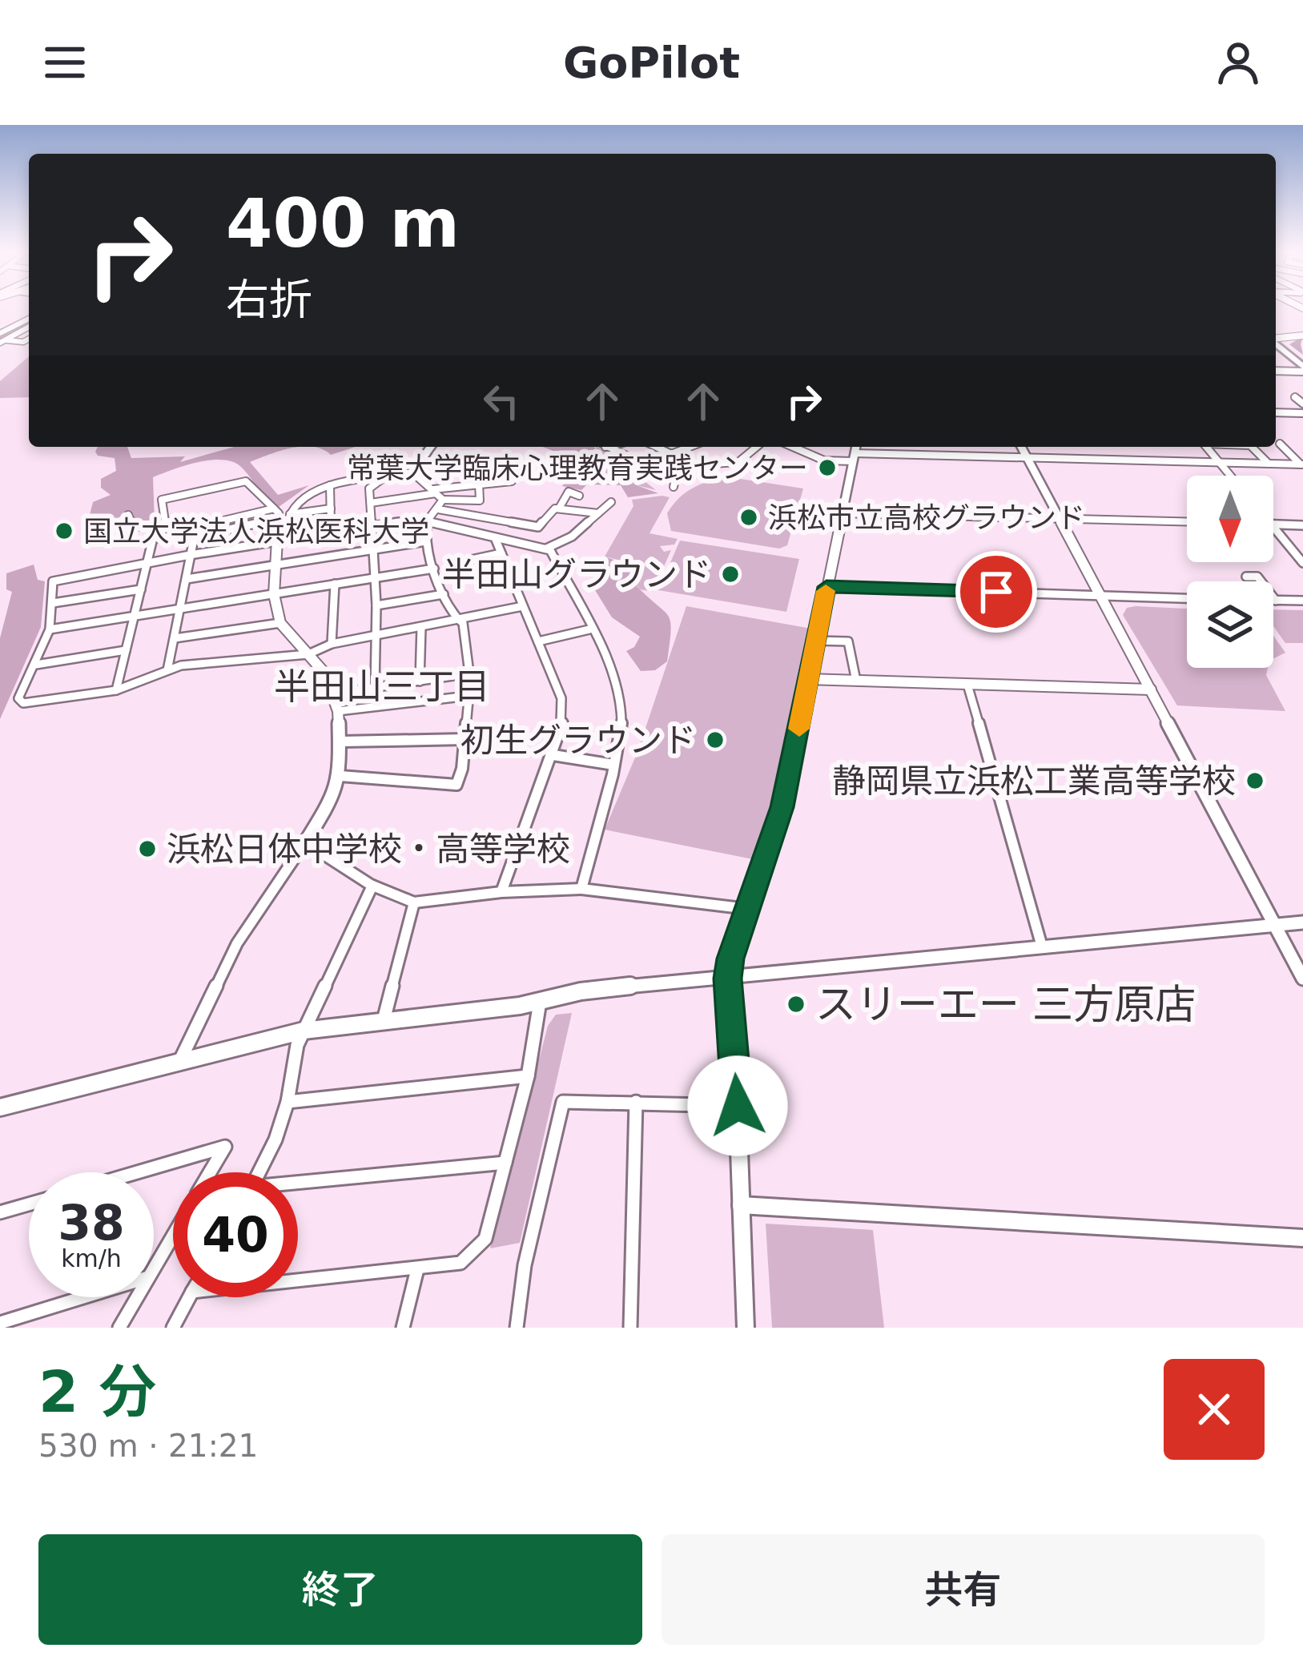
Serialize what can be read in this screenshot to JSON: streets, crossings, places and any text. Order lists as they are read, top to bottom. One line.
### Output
{"districts":["半田山三丁目"],"places":["常葉大学臨床心理教育実践センター","浜松市立高校グラウンド","国立大学法人浜松医科大学","半田山グラウンド","初生グラウンド","静岡県立浜松工業高等学校","浜松日体中学校・高等学校","スリーエー 三方原店"],"north":"bottom","page":{"header":"GoPilot","turn":["400 m","右折"],"speed":"38 km/h","limit":"40","heading":["2 分","530 m · 21:21"],"buttons":["終了","共有"]}}
